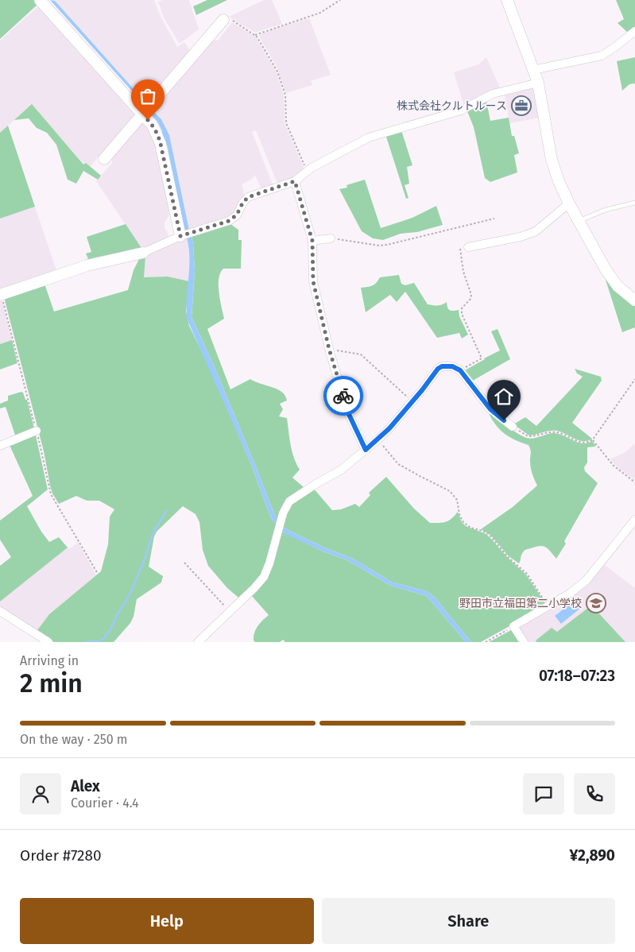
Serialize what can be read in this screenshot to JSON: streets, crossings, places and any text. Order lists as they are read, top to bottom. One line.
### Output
{"places":{"office":["株式会社クルトルース"],"school or university":["野田市立福田第二小学校"]},"page":{"heading":["2 min","Arriving in","07:18–07:23"],"panel":["Alex","Courier · 4.4","Order #7280","¥2,890"],"bar":"On the way · 250 m","buttons":["Help","Share"]}}
